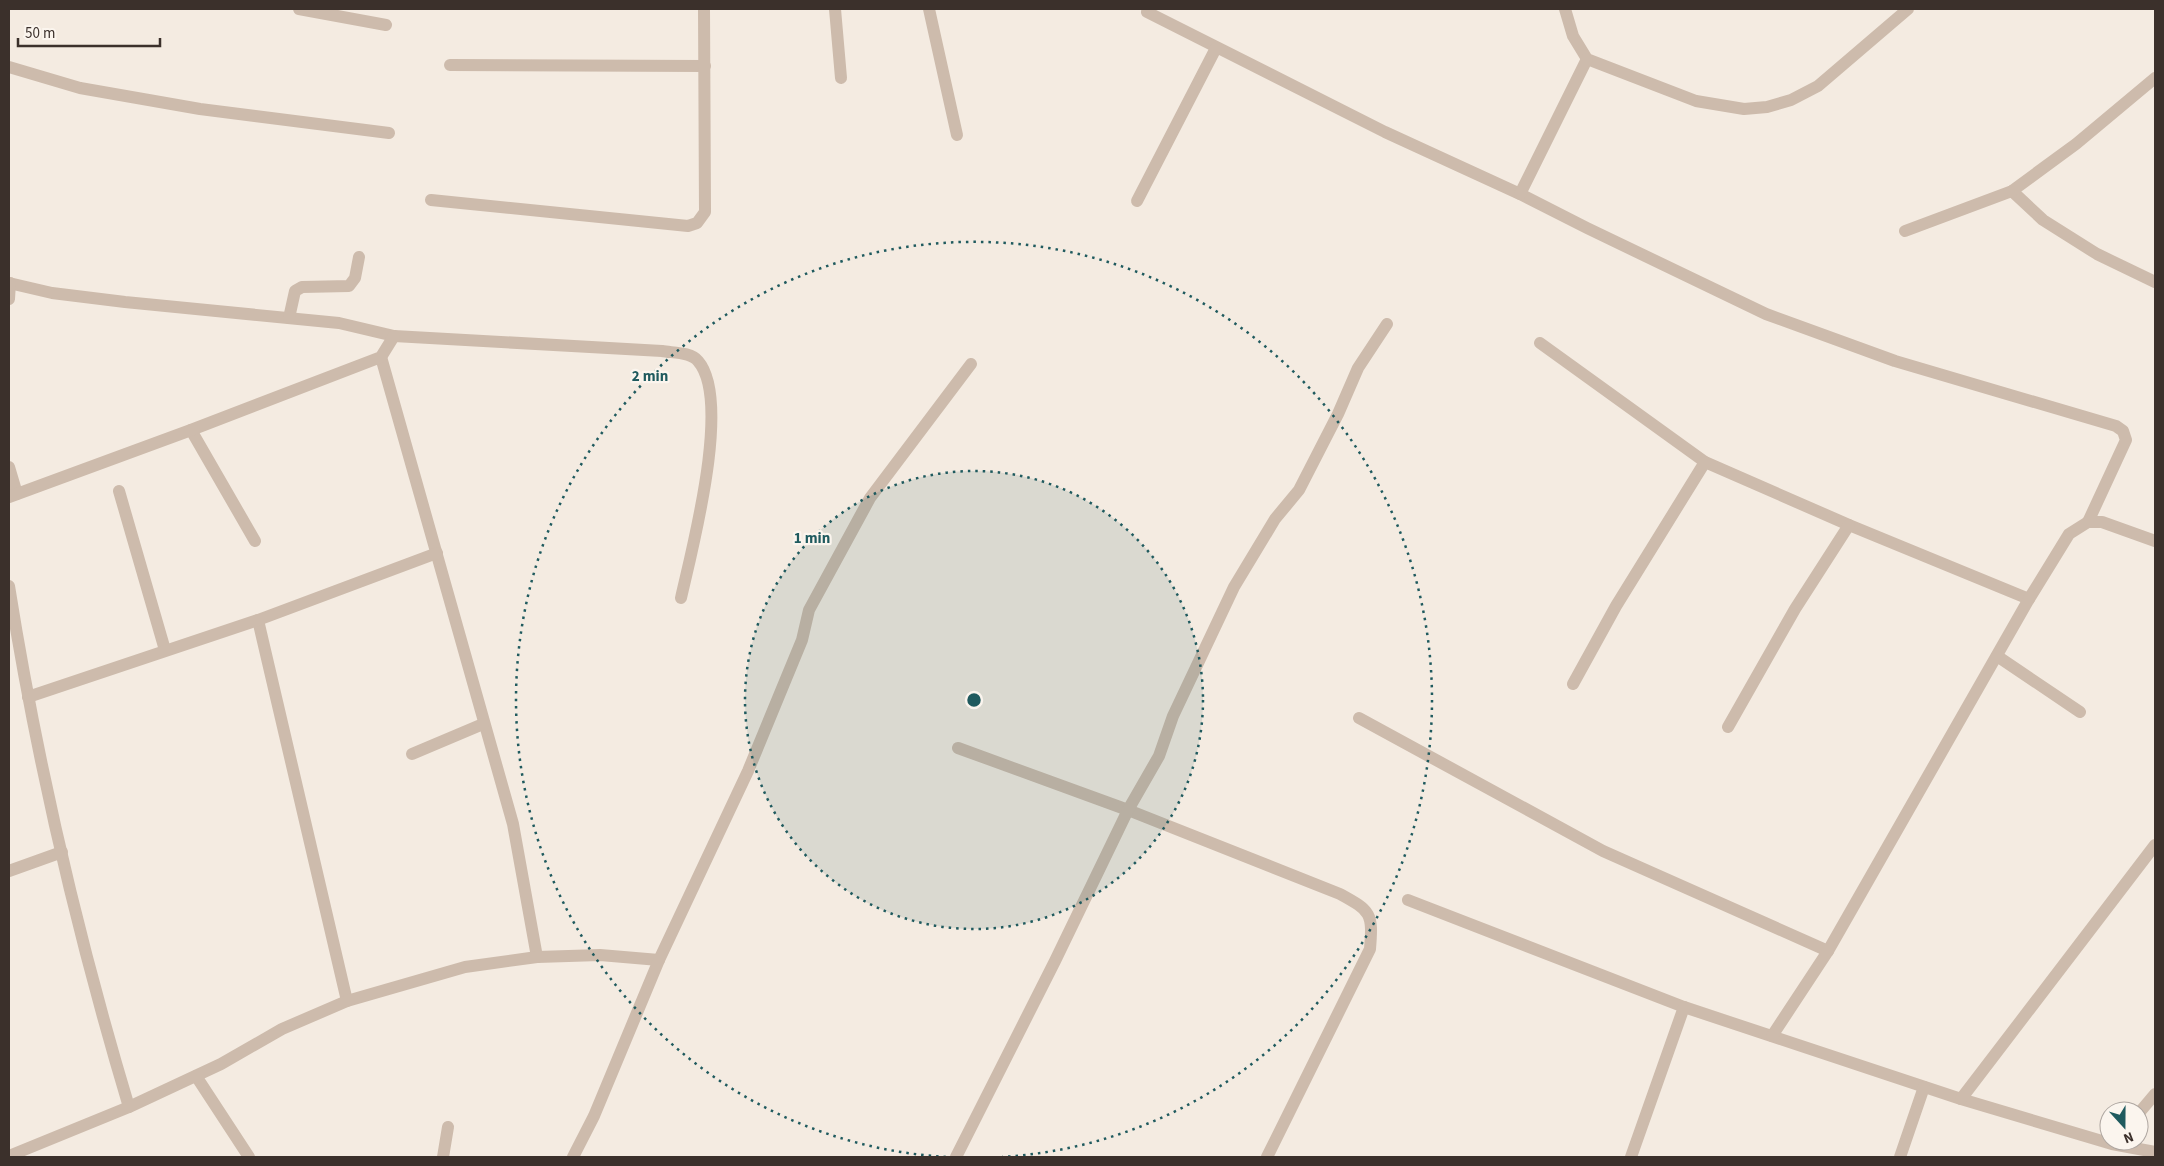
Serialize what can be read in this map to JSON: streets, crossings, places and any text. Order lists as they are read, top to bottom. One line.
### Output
{"scale_bar":"50 m","north":"bottom","rings":["2 min","1 min"]}
